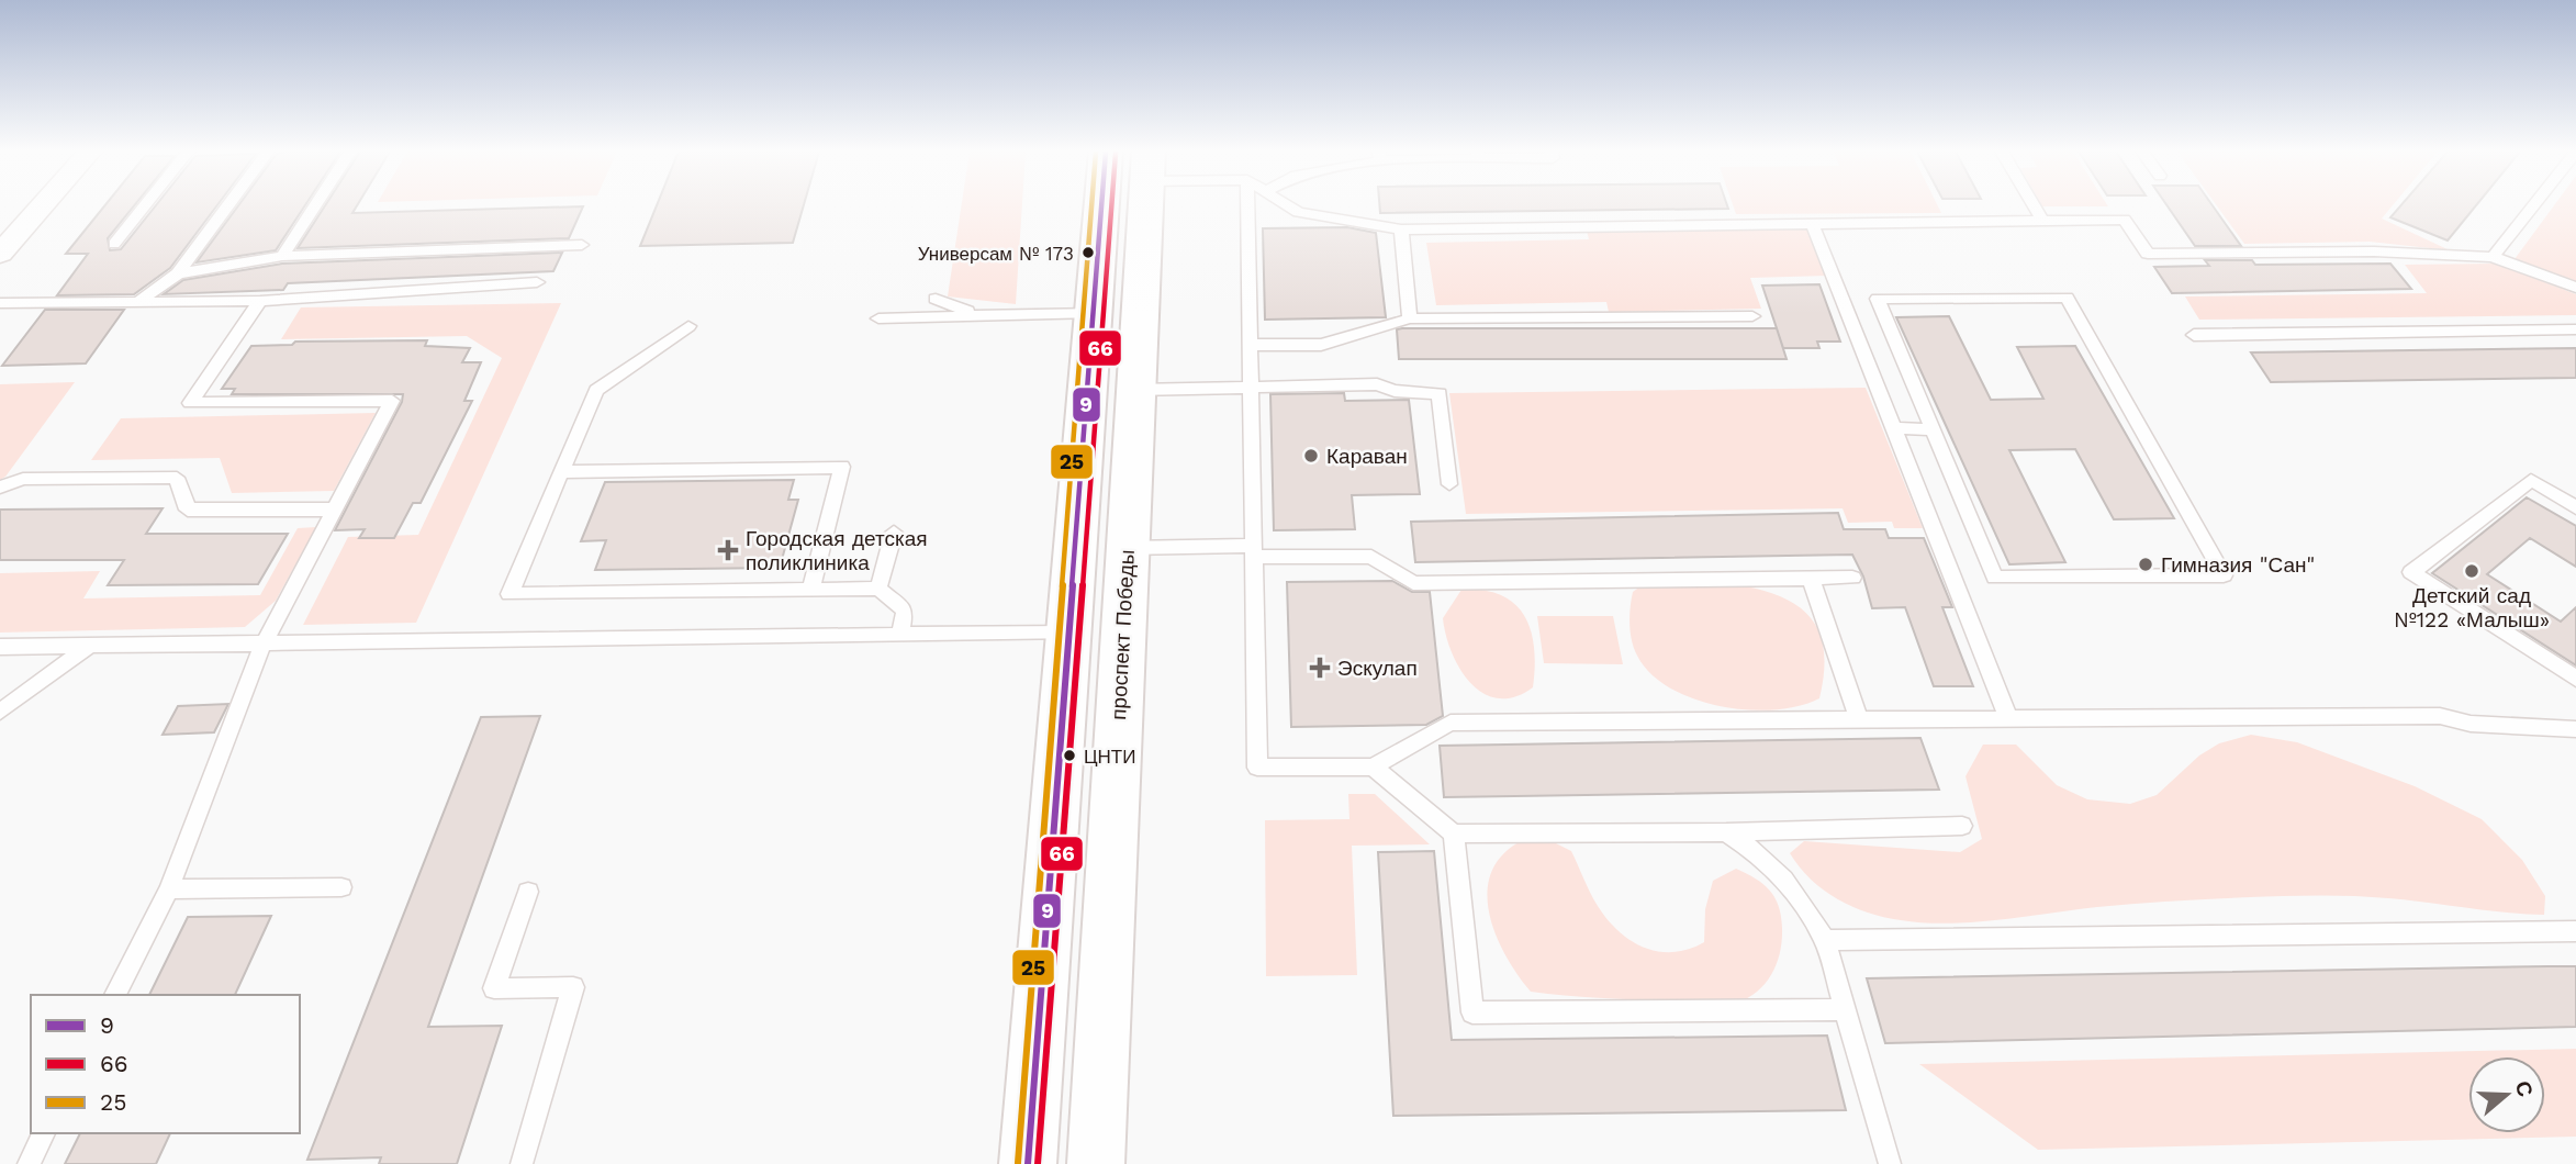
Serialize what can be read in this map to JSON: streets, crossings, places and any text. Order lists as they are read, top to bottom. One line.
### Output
{"streets":{"main road":["проспект Победы"]},"places":{"other":["Универсам № 173","Караван","Гимназия \"Сан\"","Детский сад №122 «Малыш»","ЦНТИ"],"health":["Городская детская поликлиника","Эскулап"]},"lines":["transit line 9","transit line 66","transit line 25"],"legend":["9","66","25"],"north":"right"}
